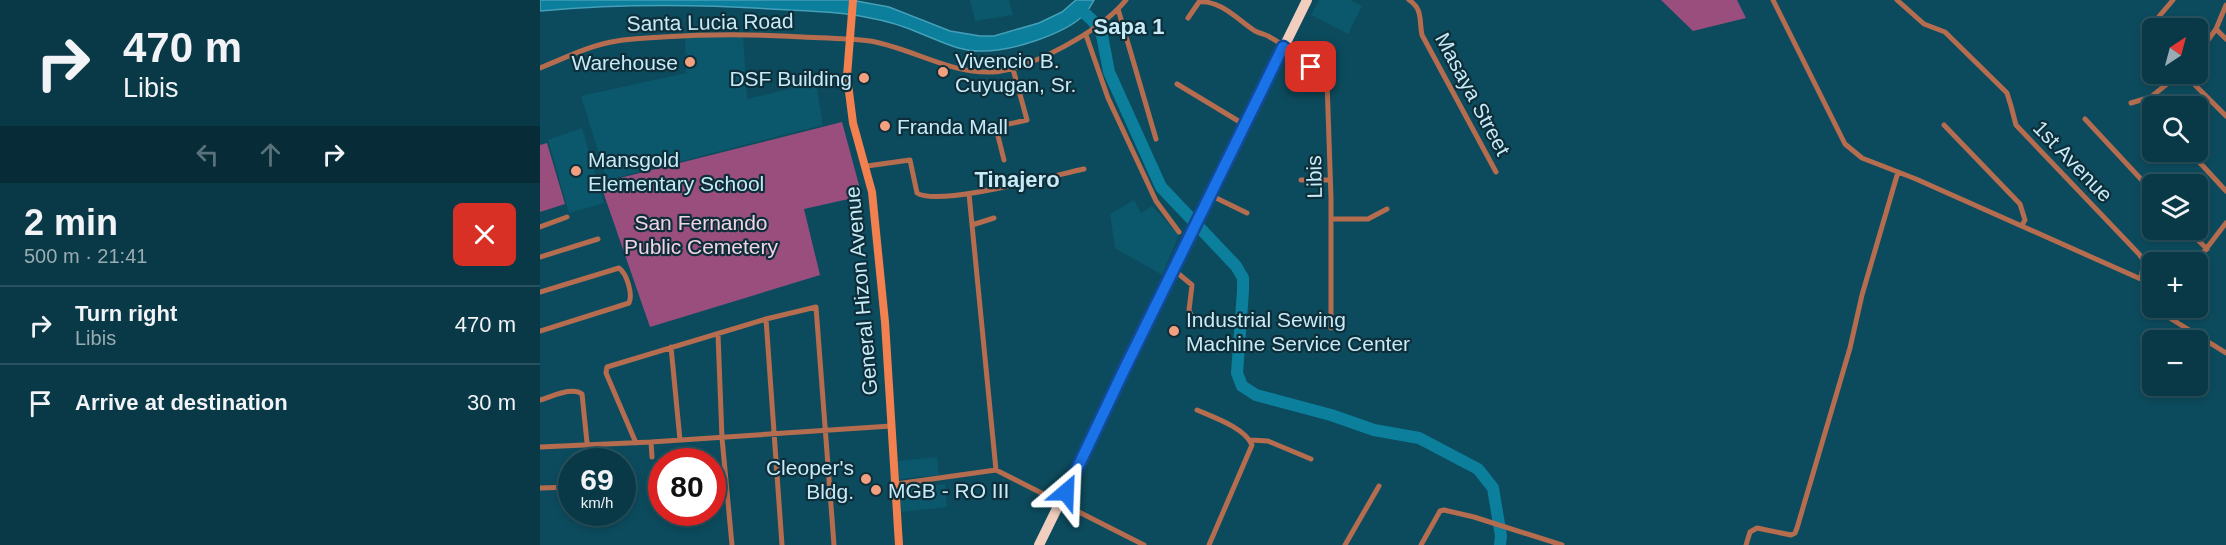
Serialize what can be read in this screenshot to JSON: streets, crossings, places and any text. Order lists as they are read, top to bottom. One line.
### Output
{"streets":{"main road":["General Hizon Avenue"],"street":["Santa Lucia Road","Masaya Street","1st Avenue","Libis"]},"crossings":[["Santa Lucia Road","General Hizon Avenue"]],"districts":["Sapa 1","Tinajero"],"parks":["San Fernando Public Cemetery"],"places":["Warehouse","Vivencio B. Cuyugan, Sr.","DSF Building","Franda Mall","Mansgold Elementary School","Industrial Sewing Machine Service Center","Cleoper's Bldg.","MGB - RO III"],"north":"top right","page":{"turn":["470 m","Libis"],"map_buttons":["+","−"],"heading":["2 min","500 m · 21:41"],"list":[{"name":"Turn right","note":"Libis","value":"470 m"},{"name":"Arrive at destination","value":"30 m"}],"speed":"69 km/h","limit":"80"}}
